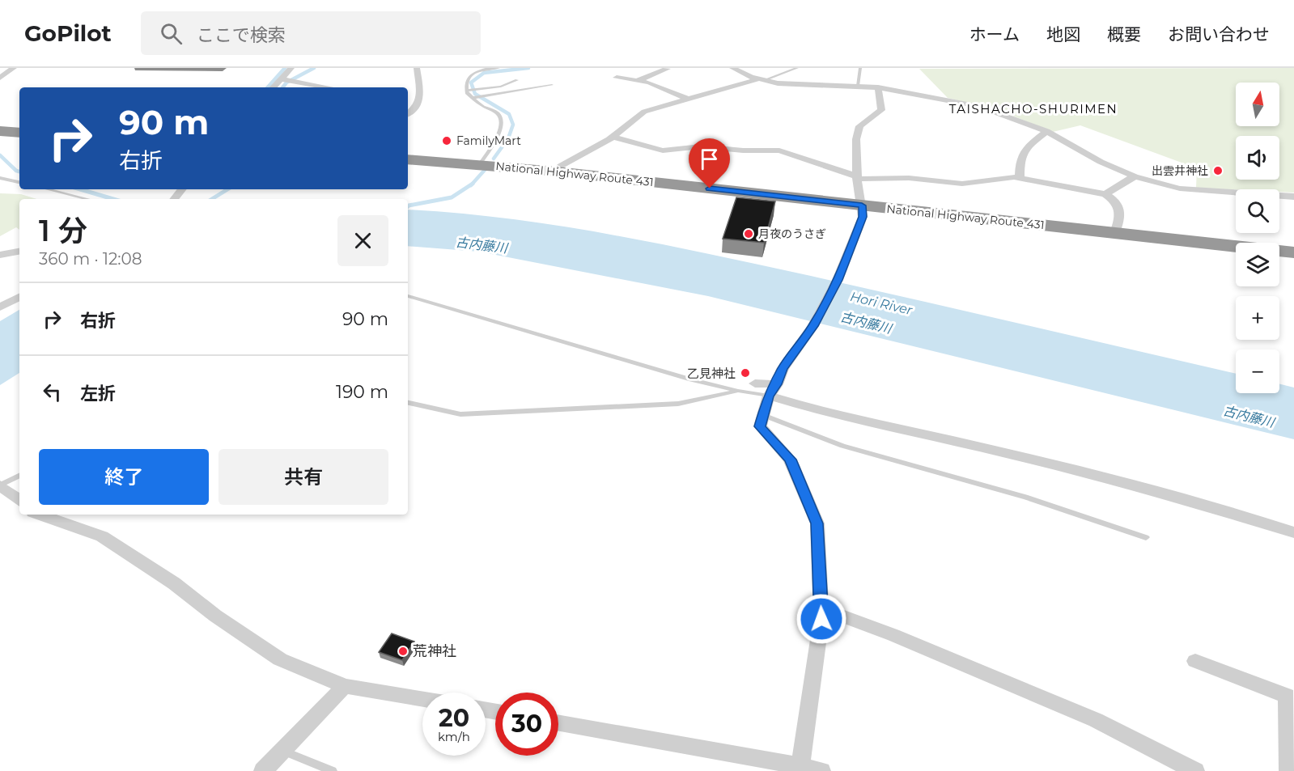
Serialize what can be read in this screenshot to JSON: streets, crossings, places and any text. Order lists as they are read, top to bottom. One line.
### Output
{"streets":{"highway":["National Highway Route 431"]},"districts":["TAISHACHO-SHURIMEN"],"water":["古内藤川","Hori River"],"places":["FamilyMart","出雲井神社","月夜のうさぎ","乙見神社","荒神社"],"north":"top","page":{"header":"GoPilot","search":"ここで検索","nav":["ホーム","地図","概要","お問い合わせ"],"map_buttons":["+","−"],"turn":["90 m","右折"],"heading":["1 分","360 m · 12:08"],"list":[{"name":"右折","value":"90 m"},{"name":"左折","value":"190 m"}],"buttons":["終了","共有"],"speed":"20 km/h","limit":"30"}}
